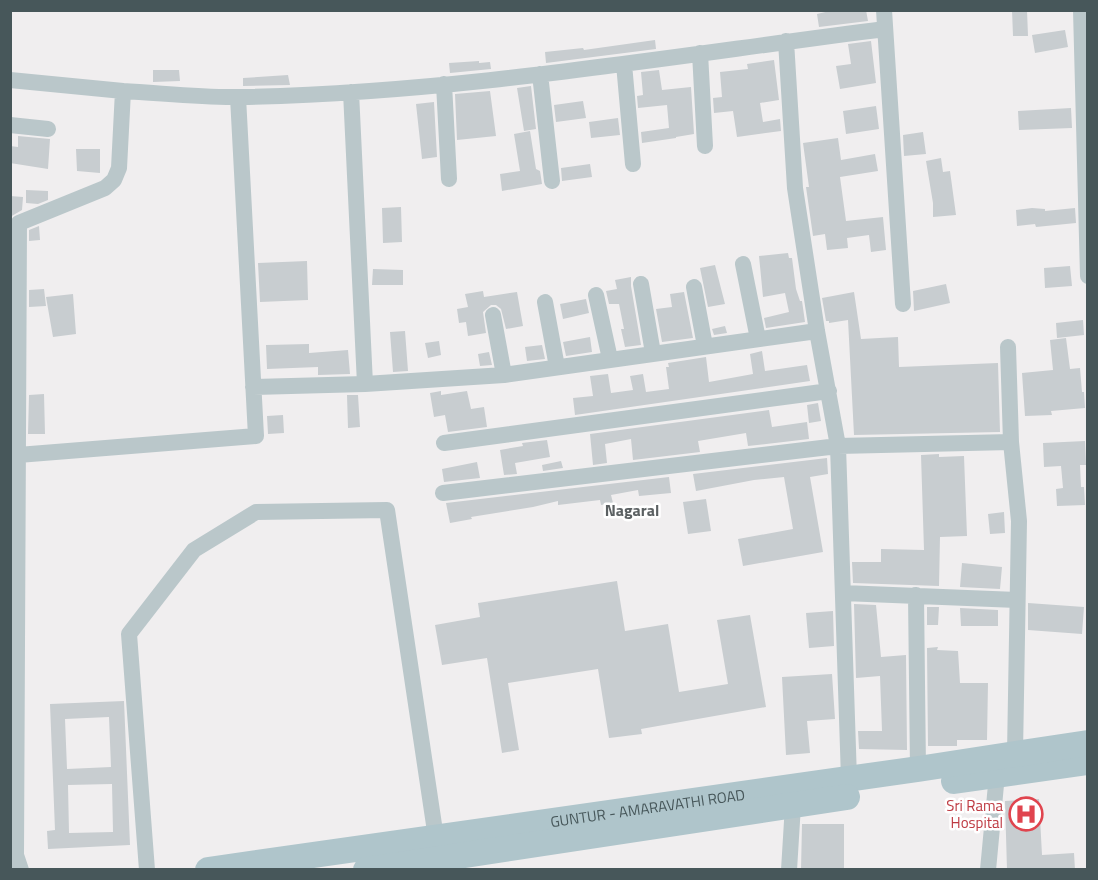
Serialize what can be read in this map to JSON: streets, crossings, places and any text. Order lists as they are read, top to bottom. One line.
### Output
{"streets":{"main road":["GUNTUR - AMARAVATHI ROAD"]},"districts":["Nagaral"],"places":{"hospital":["Sri Rama Hospital"]}}
